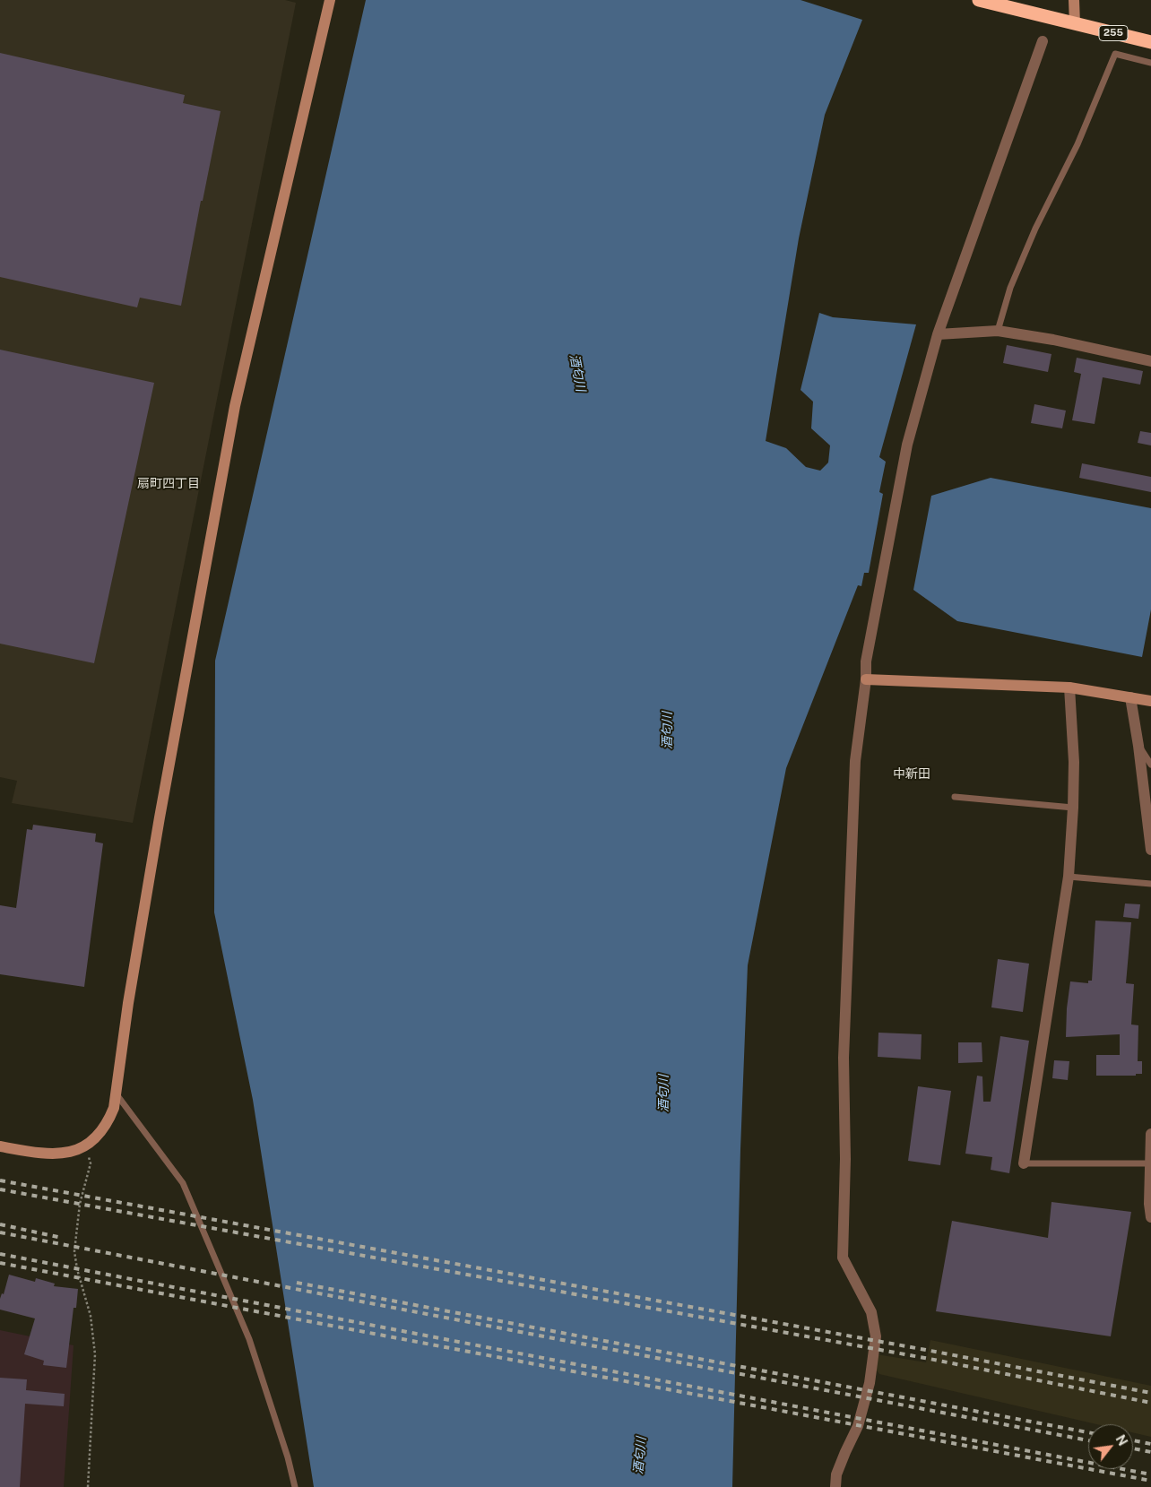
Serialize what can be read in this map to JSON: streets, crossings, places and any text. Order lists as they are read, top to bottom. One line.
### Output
{"streets":{"highway":["255"]},"districts":["扇町四丁目","中新田"],"water":["酒匂川"],"north":"top right"}
